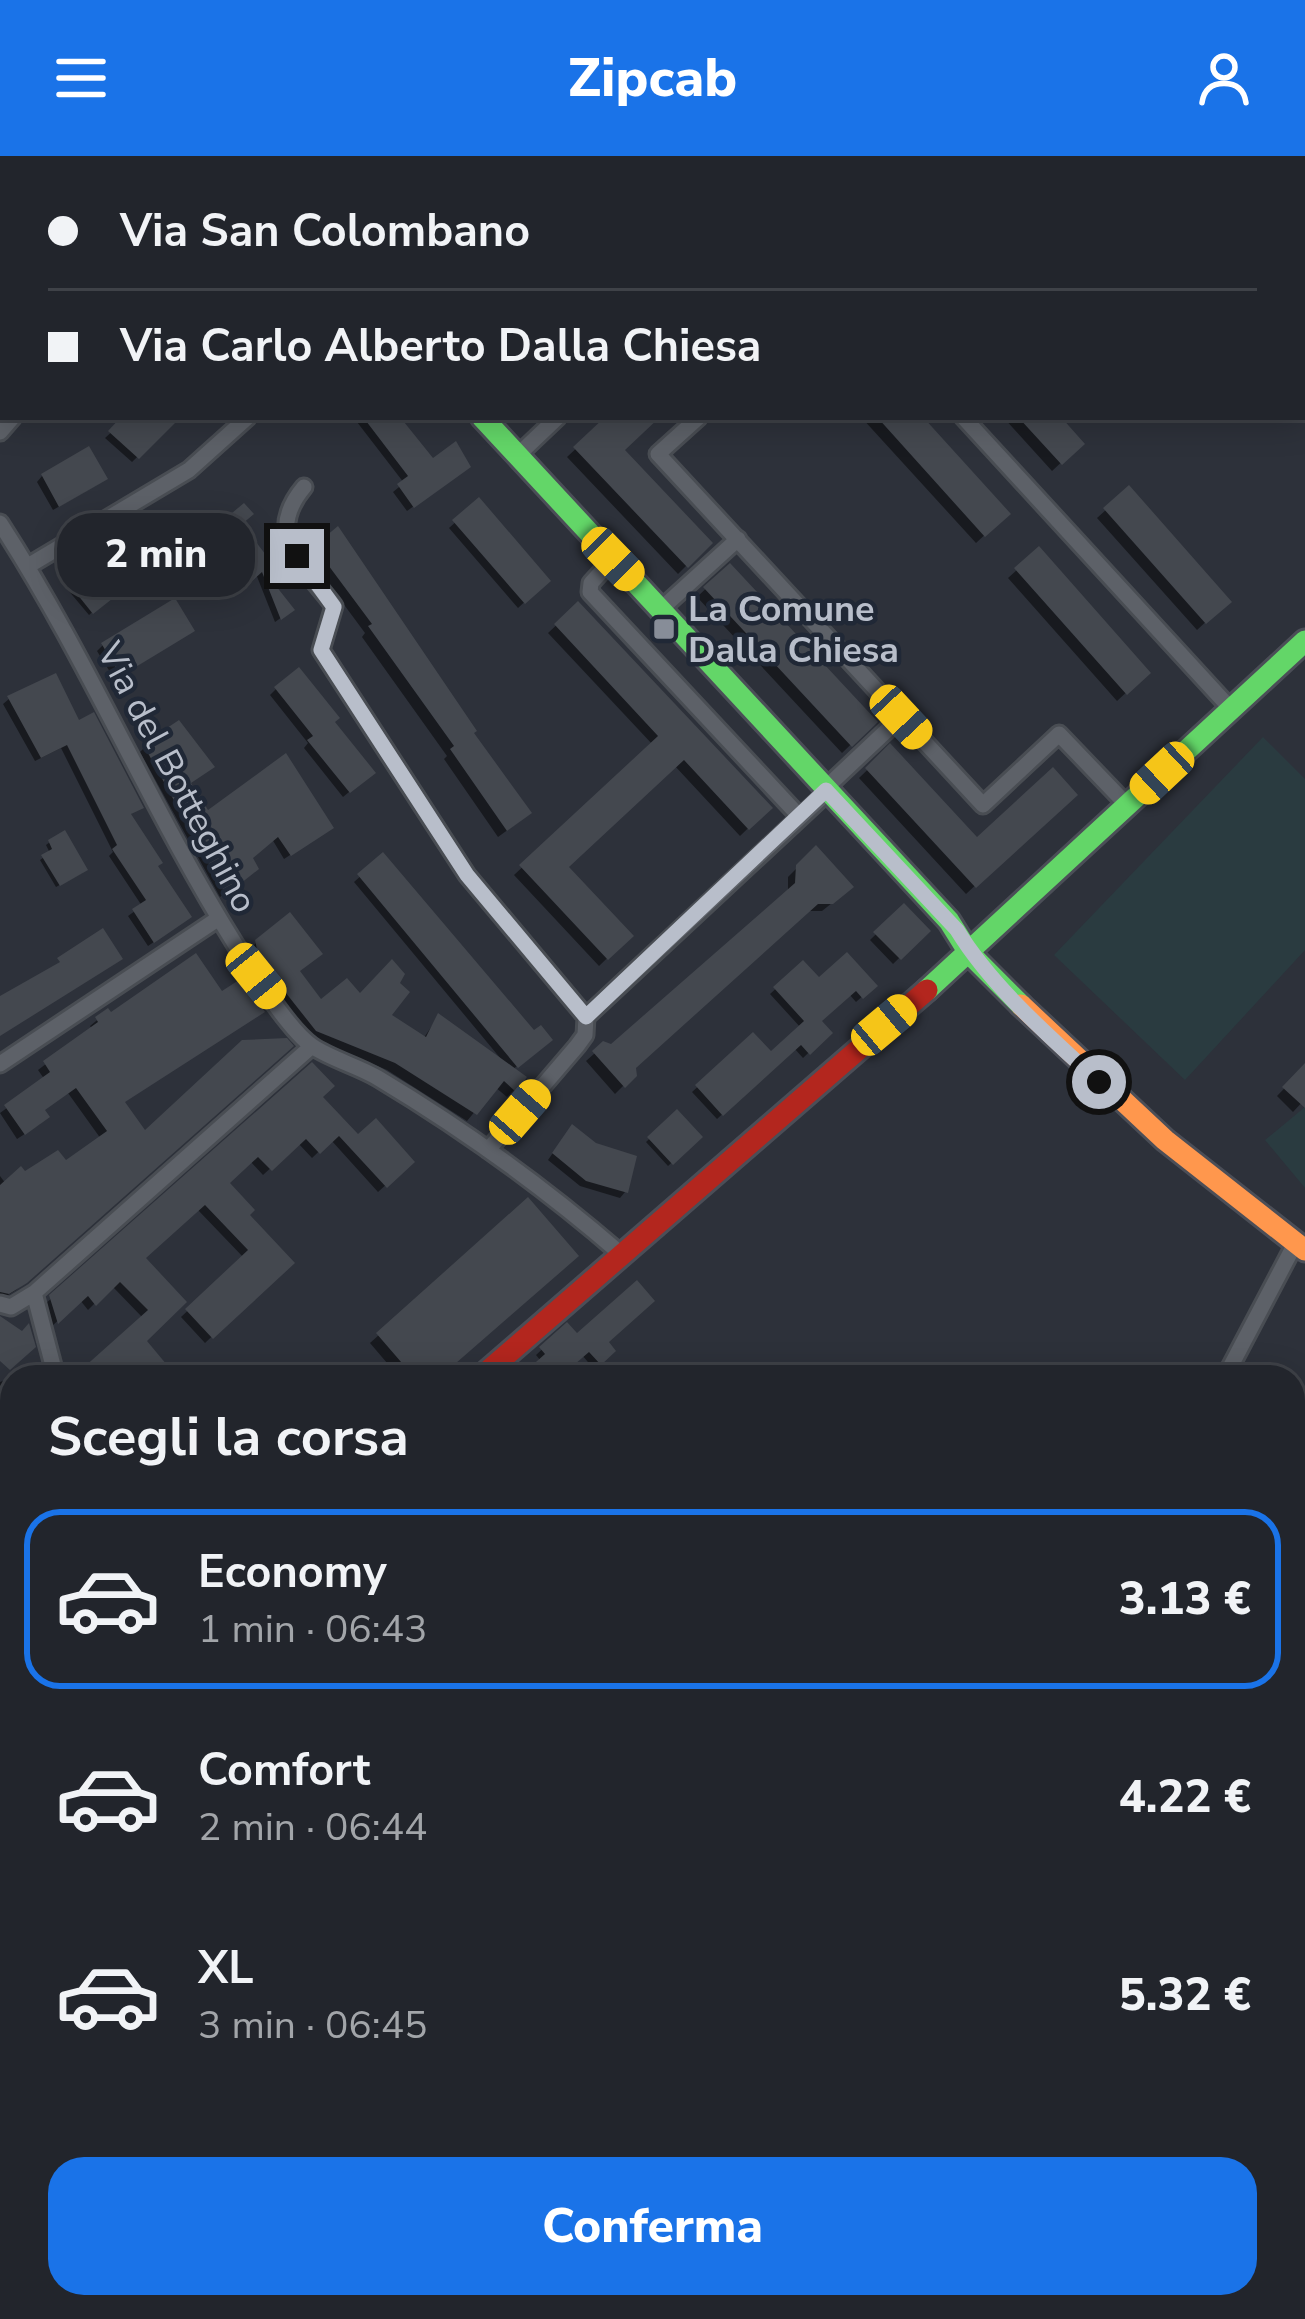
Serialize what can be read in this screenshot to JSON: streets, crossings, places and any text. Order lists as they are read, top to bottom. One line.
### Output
{"streets":{"street":["Via del Botteghino"]},"places":{"transit":["La Comune Dalla Chiesa"]},"page":{"header":"Zipcab","banner":["Via San Colombano","Via Carlo Alberto Dalla Chiesa"],"bubble":"2 min","heading":"Scegli la corsa","list":[{"name":"Economy","note":"1 min · 06:43","value":"3.13 €"},{"name":"Comfort","note":"2 min · 06:44","value":"4.22 €"},{"name":"XL","note":"3 min · 06:45","value":"5.32 €"}],"buttons":"Conferma"}}
